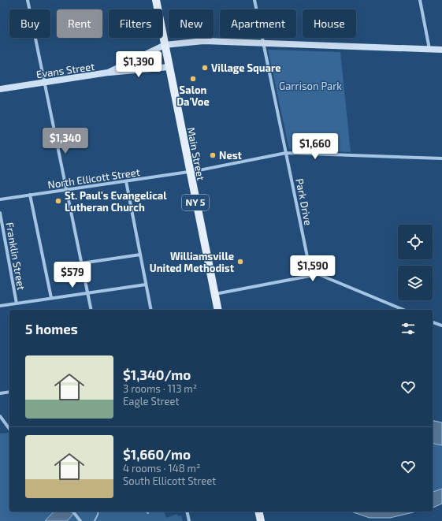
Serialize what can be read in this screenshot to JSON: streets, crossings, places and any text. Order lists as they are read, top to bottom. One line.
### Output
{"streets":{"main road":["Main Street","NY 5"],"street":["Evans Street","North Ellicott Street","Park Drive","Franklin Street"]},"crossings":[["Evans Street","Main Street"],["Evans Street","Park Drive"],["Main Street","North Ellicott Street"],["North Ellicott Street","Park Drive"]],"parks":["Garrison Park"],"places":["Village Square","Salon Da'Voe","Nest","St. Paul's Evangelical Lutheran Church","Williamsville United Methodist"],"page":{"chip":["Buy","Rent","Filters","New","Apartment","House"],"price":["$1,390","$1,340","$1,660","$1,590","$579"],"heading":"5 homes","list":[{"name":"$1,340/mo","note":"3 rooms · 113 m² · Eagle Street"},{"name":"$1,660/mo","note":"4 rooms · 148 m² · South Ellicott Street"}]}}
